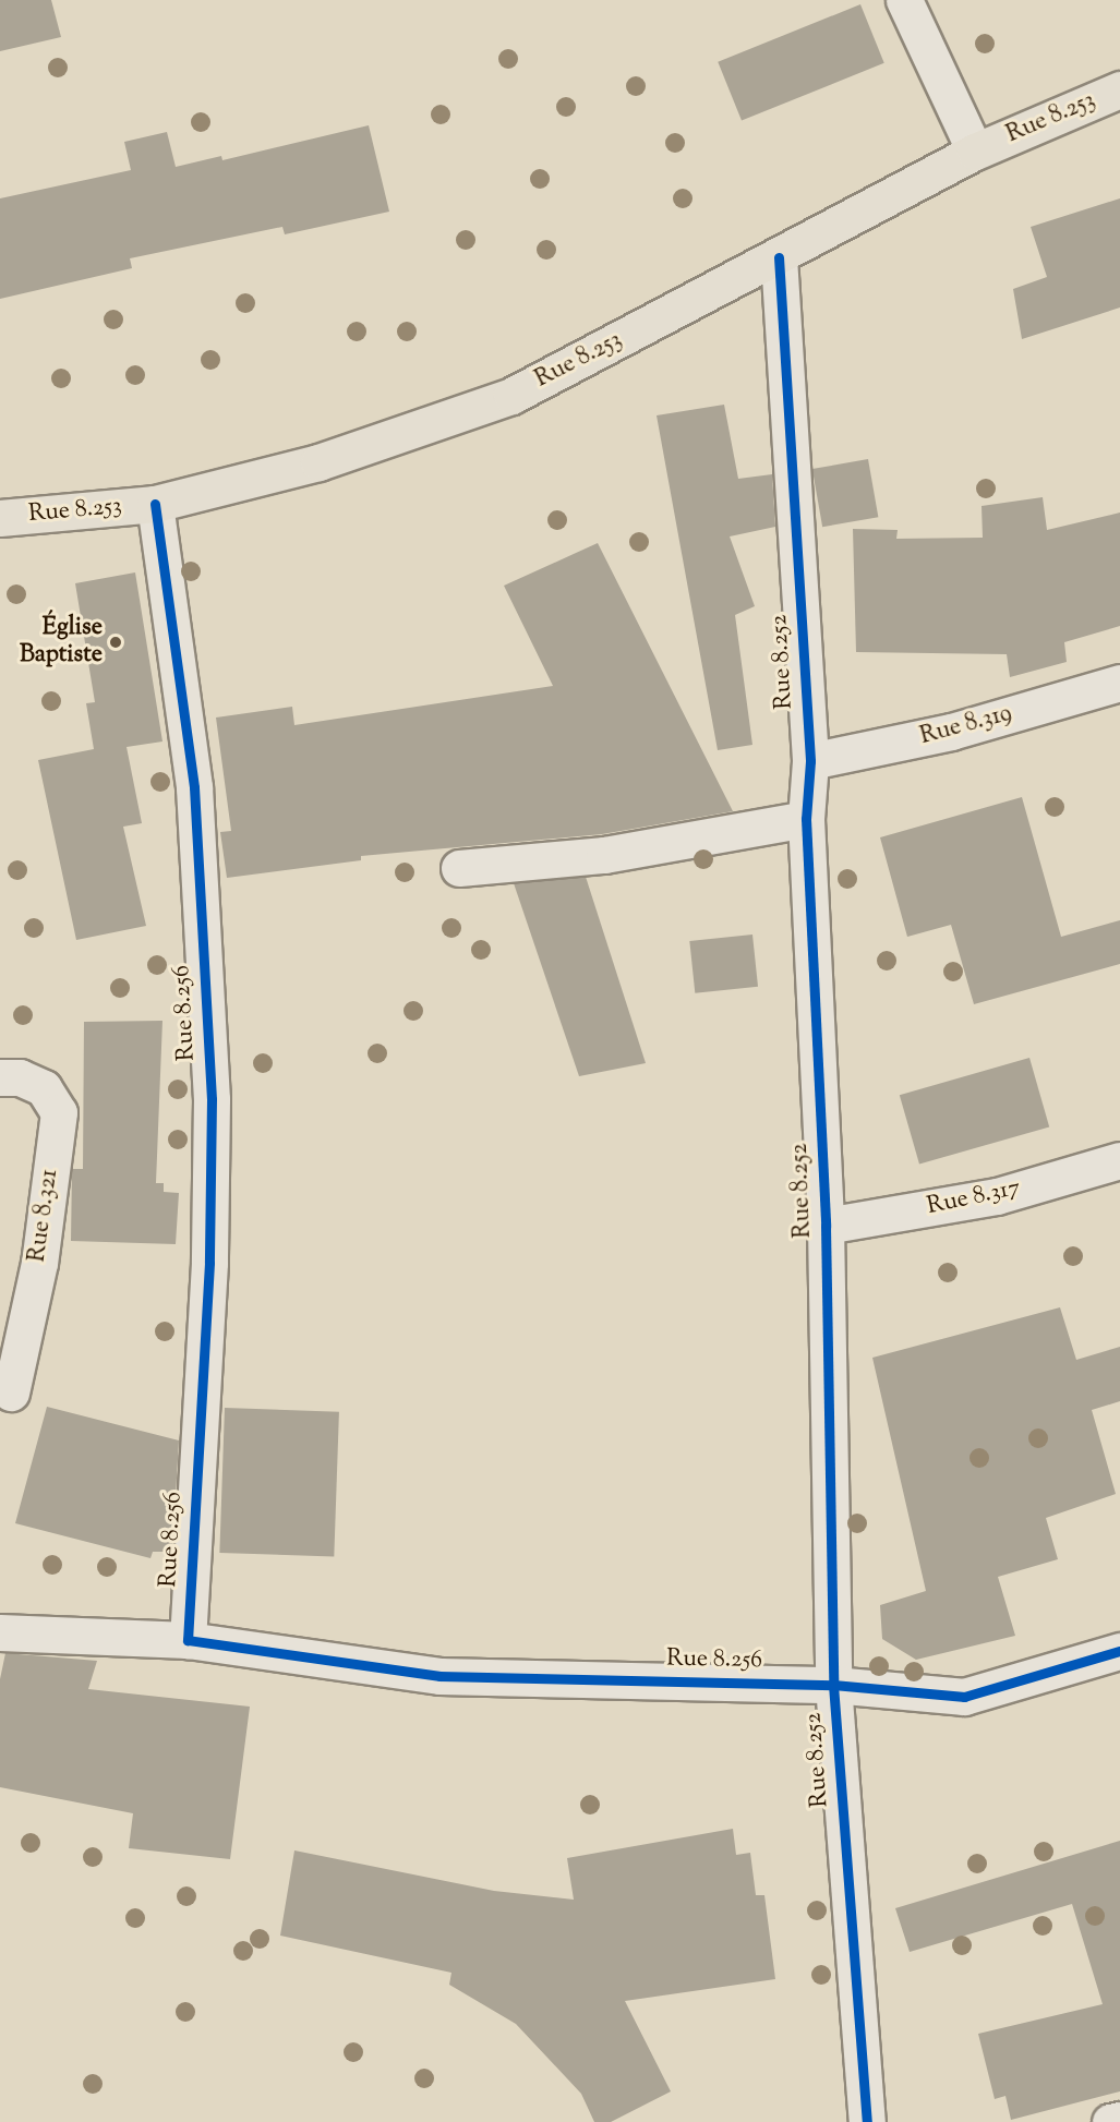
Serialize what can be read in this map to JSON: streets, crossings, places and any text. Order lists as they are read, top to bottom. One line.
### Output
{"streets":{"highway":["Rue 8.253"],"street":["Rue 8.252","Rue 8.319","Rue 8.256","Rue 8.317","Rue 8.321"]},"crossings":[["Rue 8.253","Rue 8.252"],["Rue 8.253","Rue 8.256"],["Rue 8.252","Rue 8.319"],["Rue 8.252","Rue 8.256"],["Rue 8.252","Rue 8.317"]],"places":["Église Baptiste"]}
